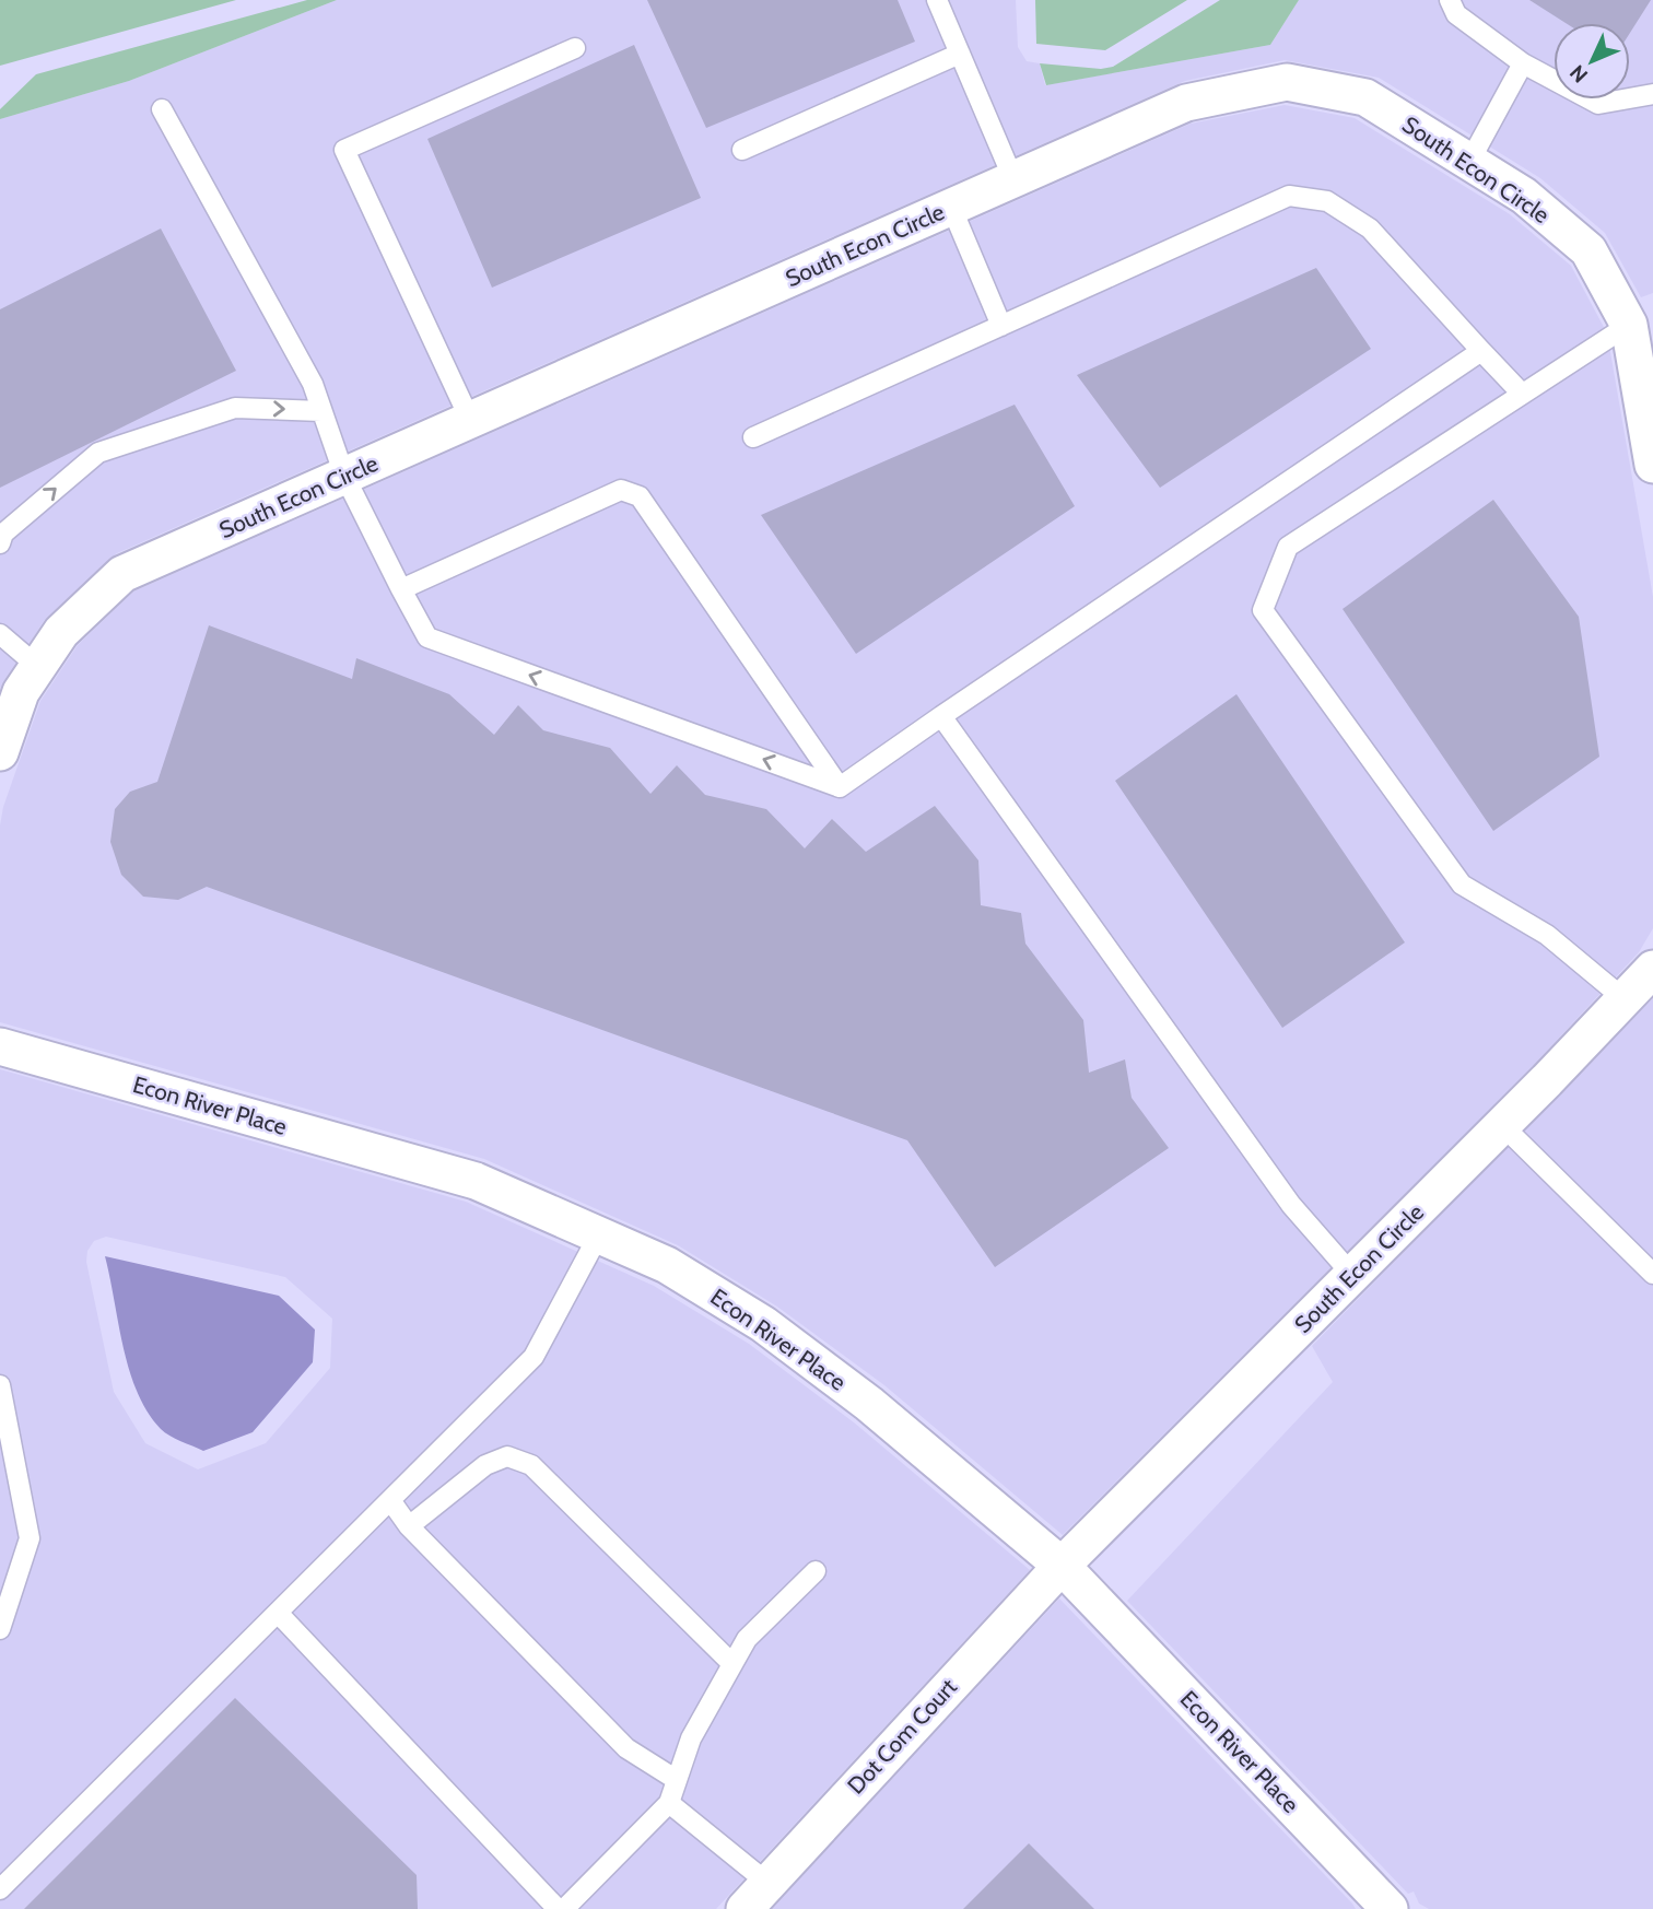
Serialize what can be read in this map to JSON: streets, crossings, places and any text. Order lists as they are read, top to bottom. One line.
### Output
{"streets":{"street":["South Econ Circle","Econ River Place","Dot Com Court"]},"crossings":[["South Econ Circle","Econ River Place"],["South Econ Circle","Dot Com Court"],["Econ River Place","Dot Com Court"]],"north":"bottom left"}
